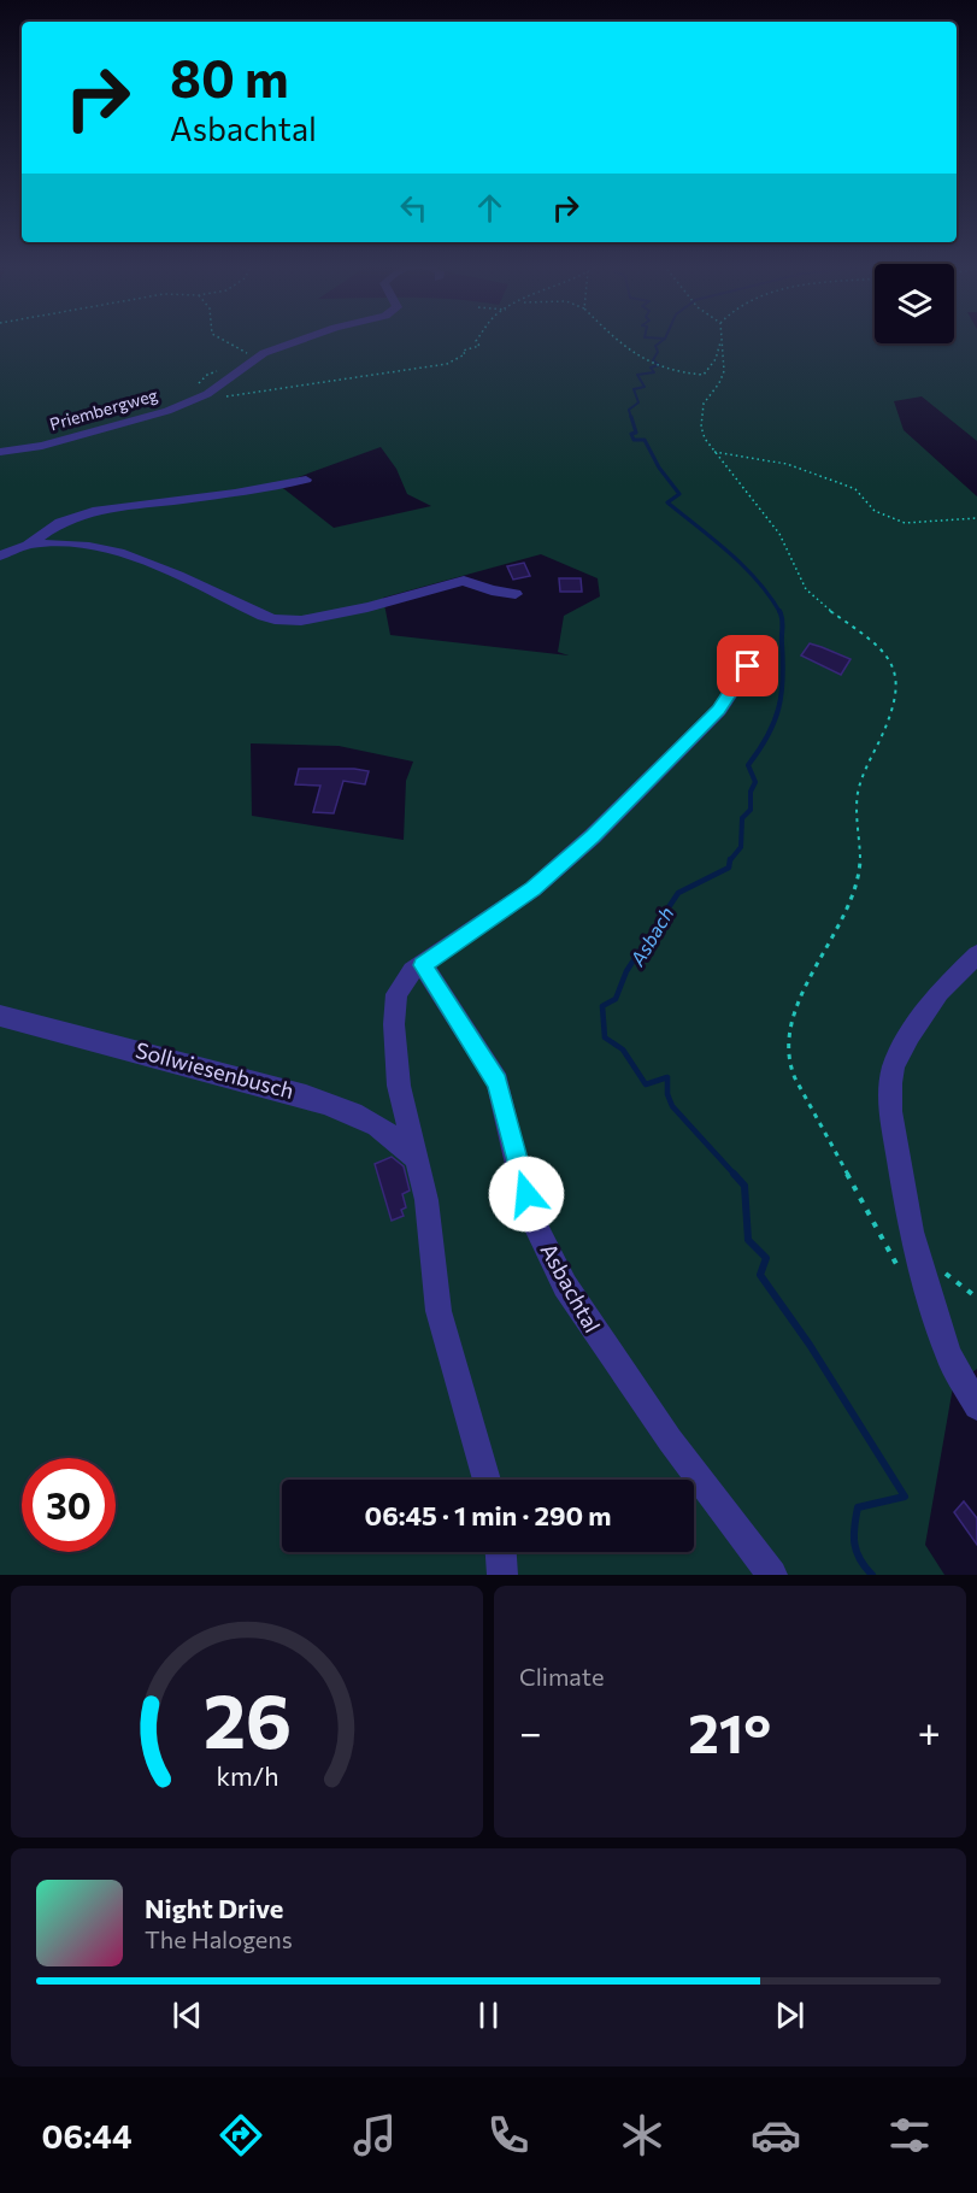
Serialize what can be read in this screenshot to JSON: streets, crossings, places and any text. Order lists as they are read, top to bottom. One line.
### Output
{"streets":{"street":["Priembergweg","Sollwiesenbusch","Asbachtal"]},"water":["Asbach"],"page":{"turn":["80 m","Asbachtal"],"limit":"30","trip":"06:45 · 1 min · 290 m","tile":"Climate","heat":["−","21°","+"],"song":["Night Drive","The Halogens"],"tabs":"06:44","gauge":["26","km/h"]}}
